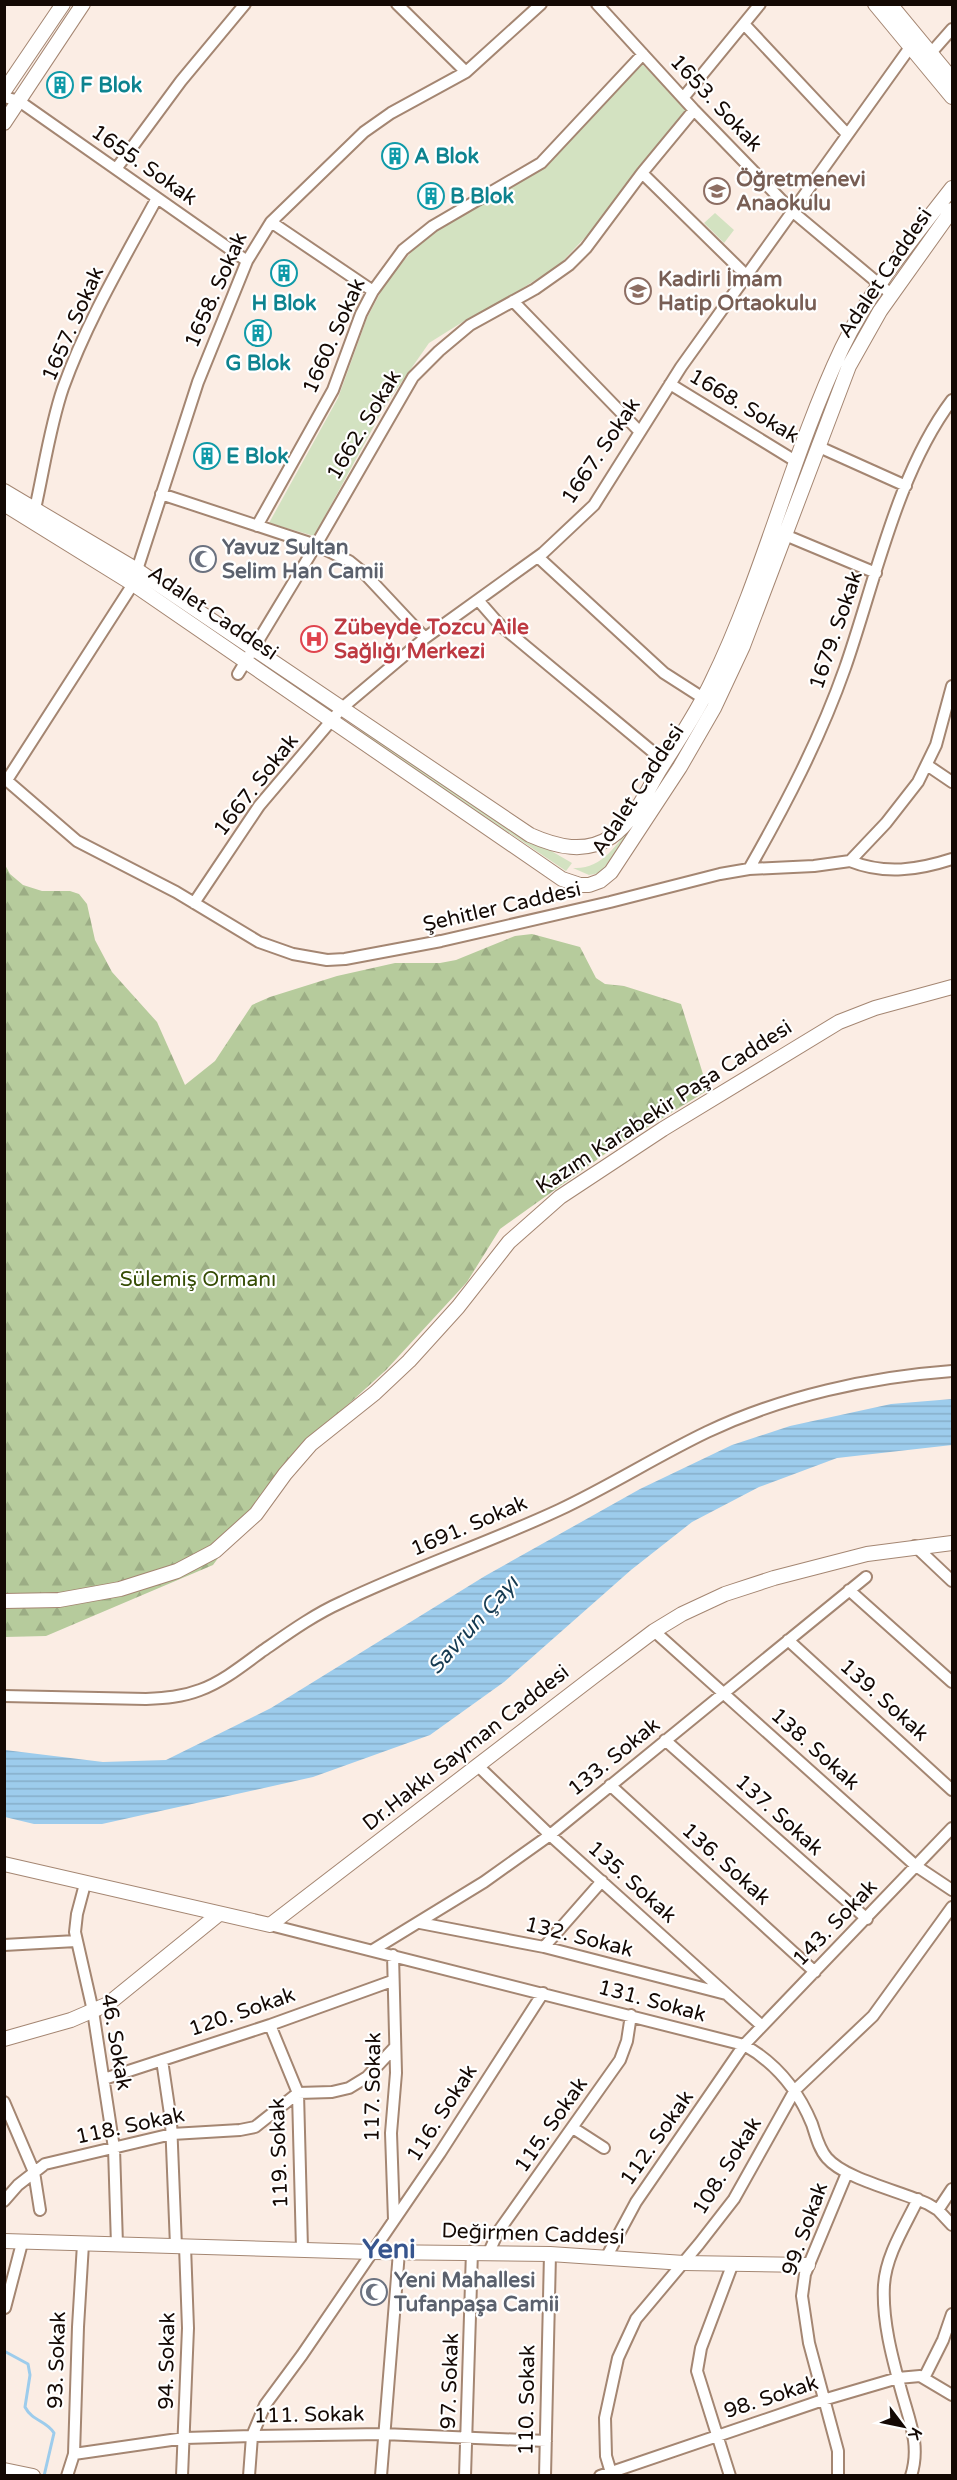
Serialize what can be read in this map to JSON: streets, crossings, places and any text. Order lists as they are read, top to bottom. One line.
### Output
{"streets":{"street":["1653. Sokak","1655. Sokak","Adalet Caddesi","1658. Sokak","1657. Sokak","1660. Sokak","1668. Sokak","1662. Sokak","1667. Sokak","1679. Sokak","Şehitler Caddesi","Kazım Karabekir Paşa Caddesi","1691. Sokak","139. Sokak","Dr.Hakkı Sayman Caddesi","138. Sokak","133. Sokak","137. Sokak","136. Sokak","135. Sokak","143. Sokak","132. Sokak","131. Sokak","120. Sokak","46. Sokak","117. Sokak","116. Sokak","115. Sokak","118. Sokak","112. Sokak","119. Sokak","108. Sokak","99. Sokak","Değirmen Caddesi","93. Sokak","94. Sokak","97. Sokak","98. Sokak","110. Sokak","111. Sokak"]},"crossings":[["1653. Sokak","Adalet Caddesi"],["1653. Sokak","1660. Sokak"],["1653. Sokak","1662. Sokak"],["1653. Sokak","1667. Sokak"],["1655. Sokak","1658. Sokak"],["1655. Sokak","1657. Sokak"],["Adalet Caddesi","1662. Sokak"],["Adalet Caddesi","1667. Sokak"],["1668. Sokak","1667. Sokak"],["1667. Sokak","Şehitler Caddesi"],["1679. Sokak","Şehitler Caddesi"],["139. Sokak","133. Sokak"],["Dr.Hakkı Sayman Caddesi","138. Sokak"],["Dr.Hakkı Sayman Caddesi","135. Sokak"],["Dr.Hakkı Sayman Caddesi","131. Sokak"],["138. Sokak","133. Sokak"],["138. Sokak","143. Sokak"],["133. Sokak","137. Sokak"],["133. Sokak","136. Sokak"],["133. Sokak","135. Sokak"],["133. Sokak","132. Sokak"],["133. Sokak","131. Sokak"],["137. Sokak","143. Sokak"],["136. Sokak","143. Sokak"],["135. Sokak","143. Sokak"],["135. Sokak","132. Sokak"],["143. Sokak","131. Sokak"],["143. Sokak","112. Sokak"],["131. Sokak","117. Sokak"],["131. Sokak","116. Sokak"],["131. Sokak","115. Sokak"],["131. Sokak","112. Sokak"],["131. Sokak","108. Sokak"],["131. Sokak","99. Sokak"],["120. Sokak","46. Sokak"],["120. Sokak","117. Sokak"],["120. Sokak","119. Sokak"],["120. Sokak","94. Sokak"],["46. Sokak","118. Sokak"],["46. Sokak","Değirmen Caddesi"],["117. Sokak","116. Sokak"],["116. Sokak","Değirmen Caddesi"],["116. Sokak","111. Sokak"],["115. Sokak","Değirmen Caddesi"],["118. Sokak","119. Sokak"],["118. Sokak","94. Sokak"],["112. Sokak","Değirmen Caddesi"],["119. Sokak","Değirmen Caddesi"],["108. Sokak","Değirmen Caddesi"],["108. Sokak","98. Sokak"],["99. Sokak","Değirmen Caddesi"],["99. Sokak","98. Sokak"],["Değirmen Caddesi","93. Sokak"],["Değirmen Caddesi","94. Sokak"],["Değirmen Caddesi","97. Sokak"],["Değirmen Caddesi","110. Sokak"],["93. Sokak","111. Sokak"],["94. Sokak","111. Sokak"],["97. Sokak","111. Sokak"],["110. Sokak","111. Sokak"]],"districts":["Yeni"],"water":["Savrun Çayı"],"parks":["Sülemiş Ormanı"],"places":{"building":["F Blok","A Blok","B Blok","H Blok","G Blok","E Blok"],"school or university":["Öğretmenevi Anaokulu","Kadirli İmam Hatip Ortaokulu"],"mosque":["Yavuz Sultan Selim Han Camii","Yeni Mahallesi Tufanpaşa Camii"],"hospital":["Zübeyde Tozcu Aile Sağlığı Merkezi"]},"north":"bottom right"}
